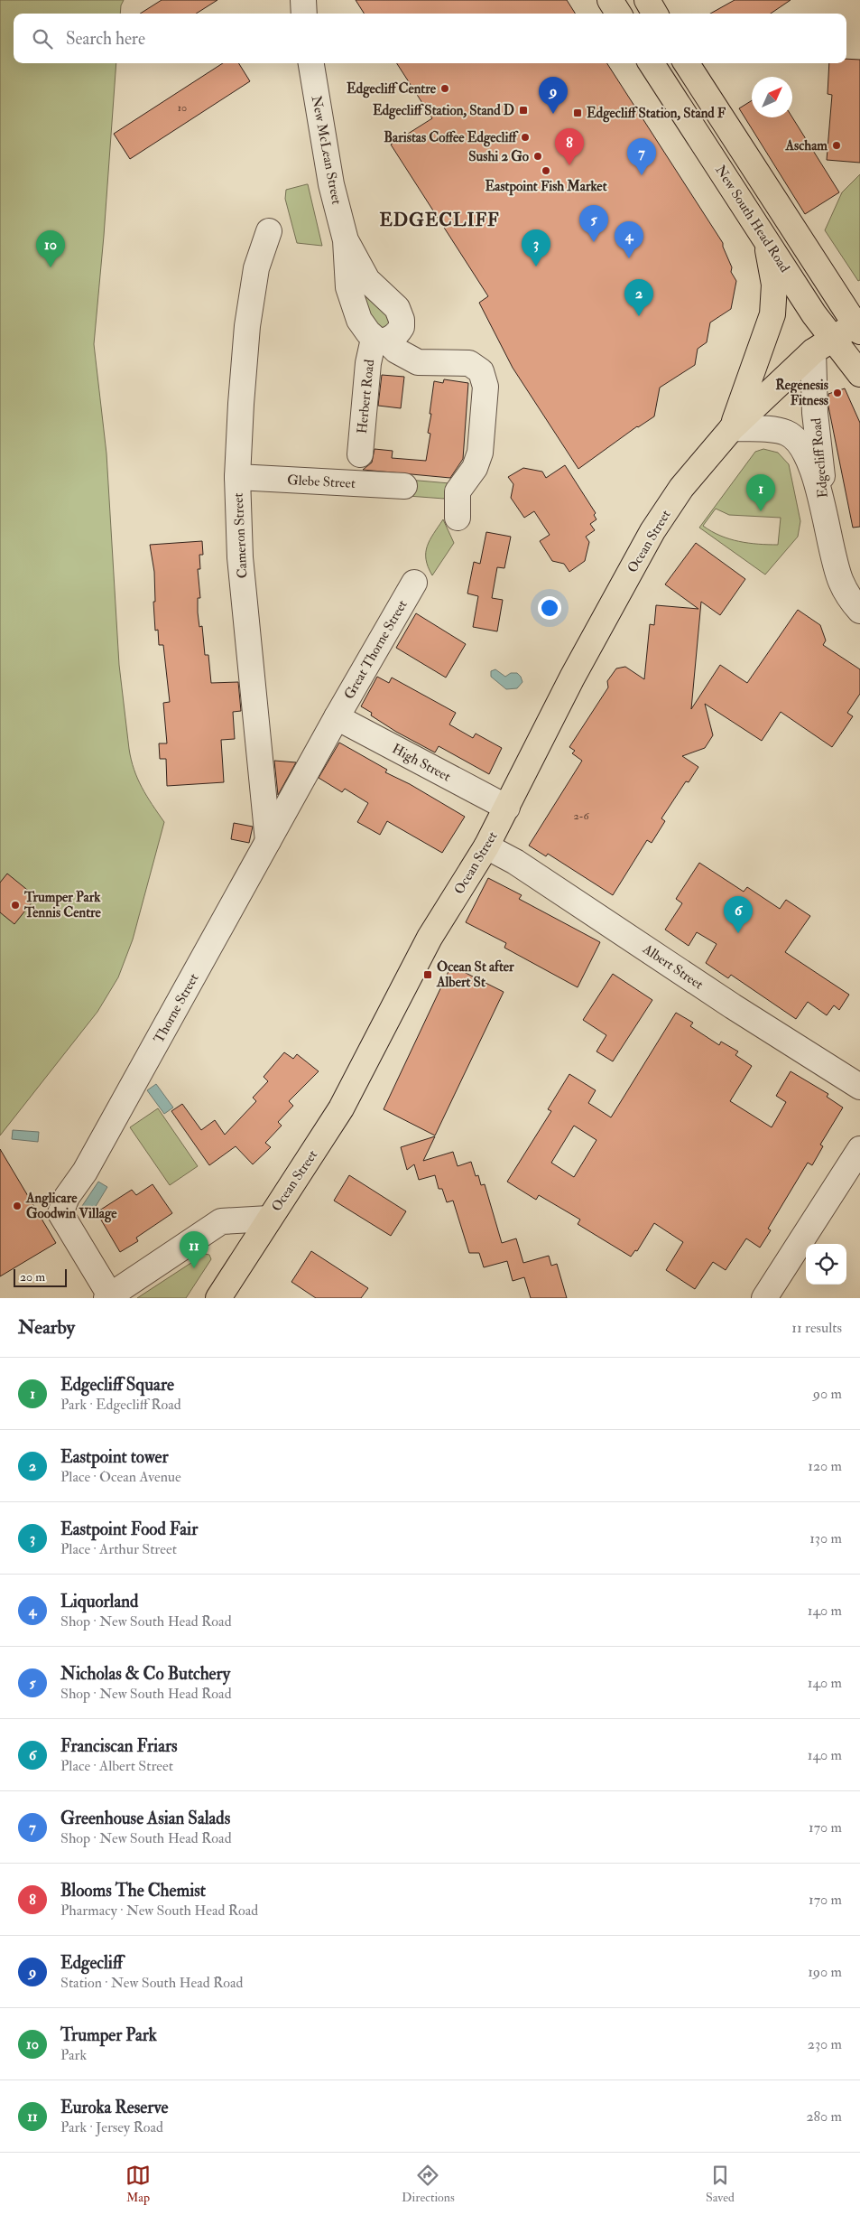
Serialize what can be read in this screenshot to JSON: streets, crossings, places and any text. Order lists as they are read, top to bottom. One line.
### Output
{"streets":{"main road":["New South Head Road","Ocean Street"],"street":["New McLean Street","Herbert Road","Edgecliff Road","Glebe Street","Cameron Street","Great Thorne Street","High Street","Albert Street","Thorne Street"]},"crossings":[["New McLean Street","Herbert Road"],["New South Head Road","Edgecliff Road"],["Edgecliff Road","Ocean Street"],["Glebe Street","Cameron Street"],["Cameron Street","Thorne Street"],["Ocean Street","High Street"],["Ocean Street","Albert Street"],["Great Thorne Street","High Street"],["Great Thorne Street","Thorne Street"],["High Street","Thorne Street"]],"districts":["EDGECLIFF"],"places":{"other":["Edgecliff Centre","Baristas Coffee Edgecliff","Ascham","Sushi 2 Go","Eastpoint Fish Market","Regenesis Fitness","Trumper Park Tennis Centre","Anglicare Goodwin Village"],"transit":["Edgecliff Station, Stand D","Edgecliff Station, Stand F","Ocean St after Albert St"]},"house_numbers":["10","2-6"],"scale_bar":"20 m","north":"top right","page":{"search":"Search here","pins":["9","8","7","5","4","3","10","2","1","6","11"],"scale":"20 m","heading":["Nearby","11 results"],"list":[{"mark":"1","name":"Edgecliff Square","note":"Park · Edgecliff Road","value":"90 m"},{"mark":"2","name":"Eastpoint tower","note":"Place · Ocean Avenue","value":"120 m"},{"mark":"3","name":"Eastpoint Food Fair","note":"Place · Arthur Street","value":"130 m"},{"mark":"4","name":"Liquorland","note":"Shop · New South Head Road","value":"140 m"},{"mark":"5","name":"Nicholas & Co Butchery","note":"Shop · New South Head Road","value":"140 m"},{"mark":"6","name":"Franciscan Friars","note":"Place · Albert Street","value":"140 m"},{"mark":"7","name":"Greenhouse Asian Salads","note":"Shop · New South Head Road","value":"170 m"},{"mark":"8","name":"Blooms The Chemist","note":"Pharmacy · New South Head Road","value":"170 m"},{"mark":"9","name":"Edgecliff","note":"Station · New South Head Road","value":"190 m"},{"mark":"10","name":"Trumper Park","note":"Park","value":"230 m"},{"mark":"11","name":"Euroka Reserve","note":"Park · Jersey Road","value":"280 m"}],"nav":["Map","Directions","Saved"]}}
